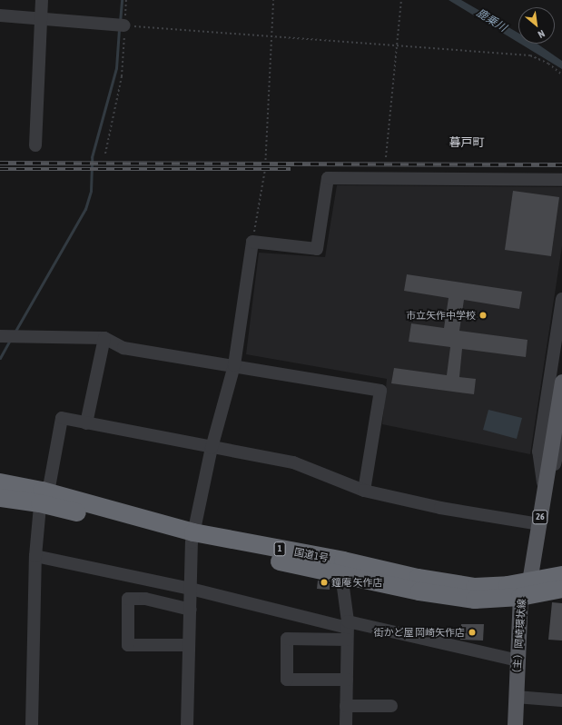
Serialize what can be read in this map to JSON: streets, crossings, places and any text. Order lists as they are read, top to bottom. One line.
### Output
{"streets":{"highway":["1","国道1号"],"main road":["26","（主）岡崎環状線"]},"crossings":[["国道1号","（主）岡崎環状線"]],"districts":["暮戸町"],"water":["鹿乗川"],"places":["市立矢作中学校","鐘庵 矢作店","街かど屋 岡崎矢作店"],"north":"bottom right"}
